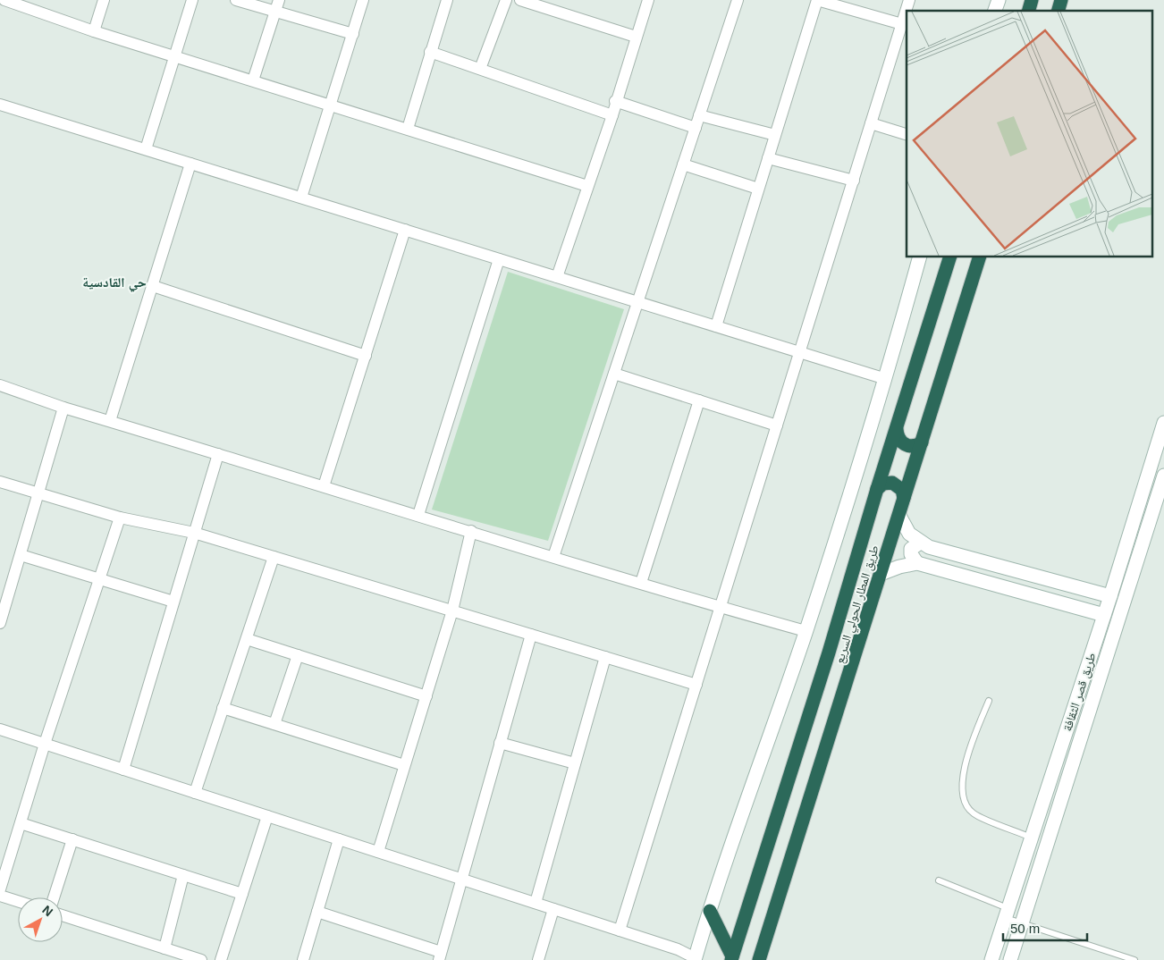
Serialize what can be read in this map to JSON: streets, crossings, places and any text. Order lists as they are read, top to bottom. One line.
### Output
{"streets":{"highway":["طريق المطار الحولي السريع"],"street":["طريق قصر الثقافة"]},"districts":["حي القادسية"],"scale_bar":"50 m","north":"top right"}
